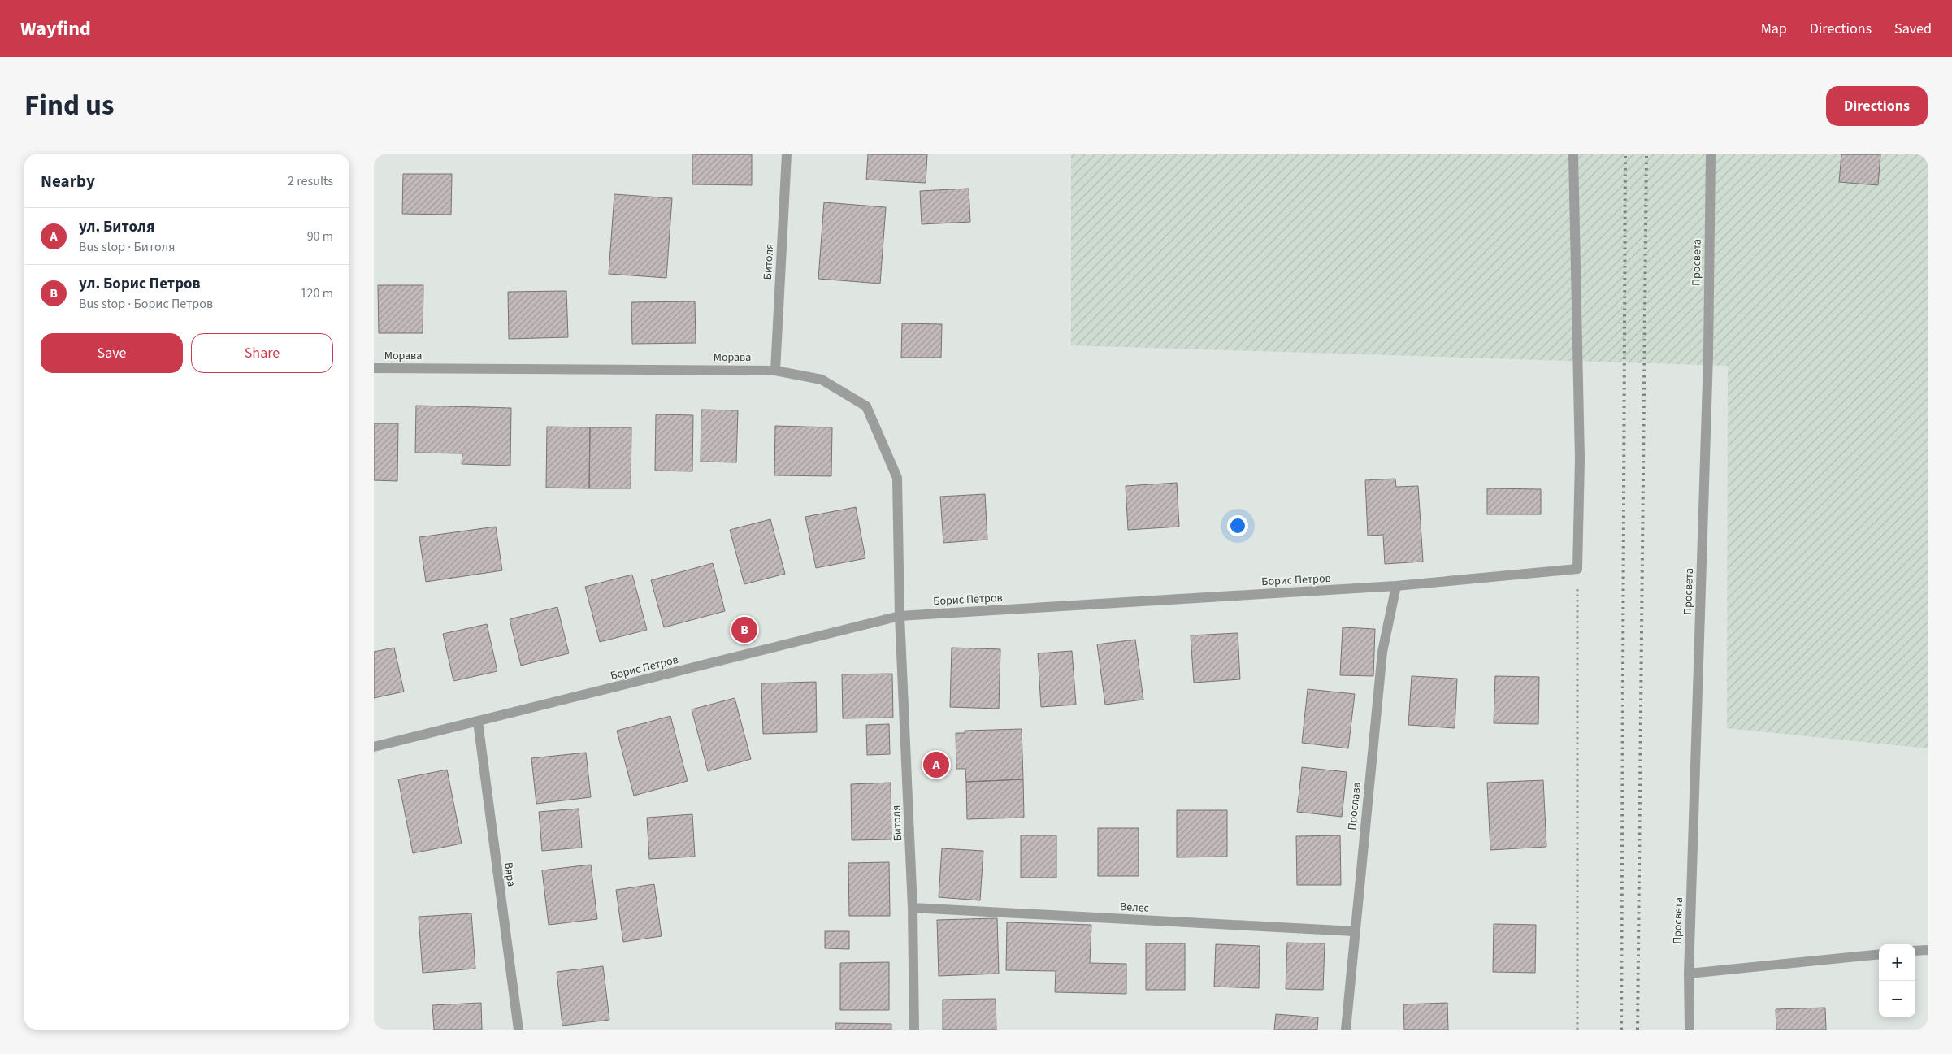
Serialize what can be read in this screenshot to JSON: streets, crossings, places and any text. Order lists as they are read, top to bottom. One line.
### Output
{"streets":{"street":["Битоля","Просвета","Морава","Борис Петров","Прослава","Вяра","Велес"]},"crossings":[["Битоля","Морава"],["Битоля","Борис Петров"],["Битоля","Велес"],["Морава","Борис Петров"],["Борис Петров","Прослава"],["Борис Петров","Вяра"],["Прослава","Велес"]],"page":{"header":"Wayfind","nav":["Map","Directions","Saved"],"title":"Find us","buttons":["Directions",["Save","Share"]],"heading":["Nearby","2 results"],"list":[{"mark":"A","name":"ул. Битоля","note":"Bus stop · Битоля","value":"90 m"},{"mark":"B","name":"ул. Борис Петров","note":"Bus stop · Борис Петров","value":"120 m"}],"pins":["B","A"],"map_buttons":["+","−"]}}
